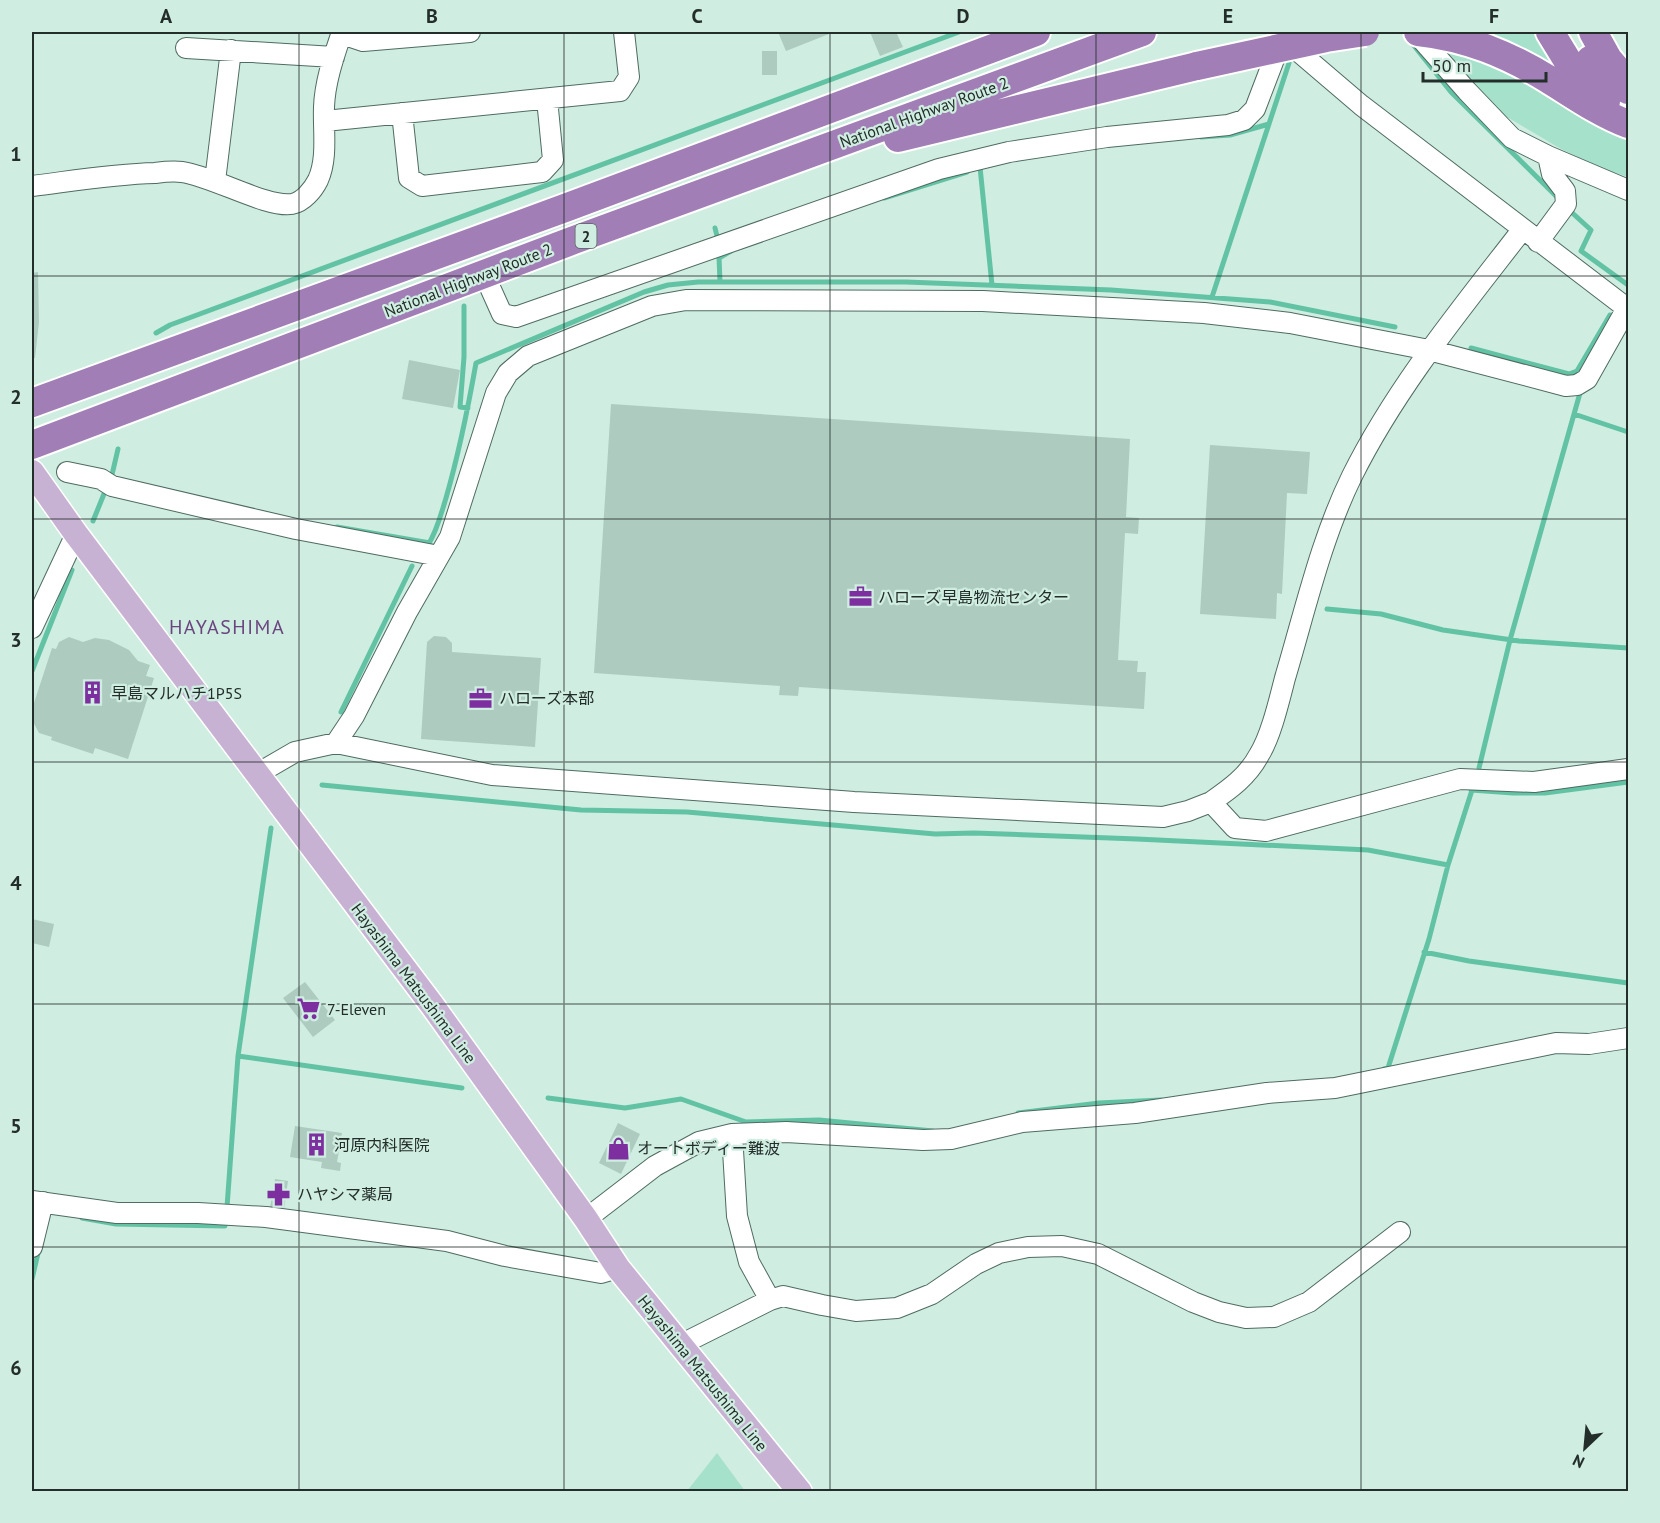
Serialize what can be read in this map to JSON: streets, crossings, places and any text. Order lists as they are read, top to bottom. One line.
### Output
{"streets":{"highway":["National Highway Route 2","2"],"main road":["Hayashima Matsushima Line"]},"districts":["HAYASHIMA"],"places":{"office":["ハローズ早島物流センター","ハローズ本部"],"building":["早島マルハチ1P5S","河原内科医院"],"supermarket":["7-Eleven"],"shop":["オートボディー難波"],"pharmacy":["ハヤシマ薬局"]},"scale_bar":"50 m","north":"bottom left","grid":{"columns":["A","B","C","D","E","F"],"rows":["1","2","3","4","5","6"]}}
